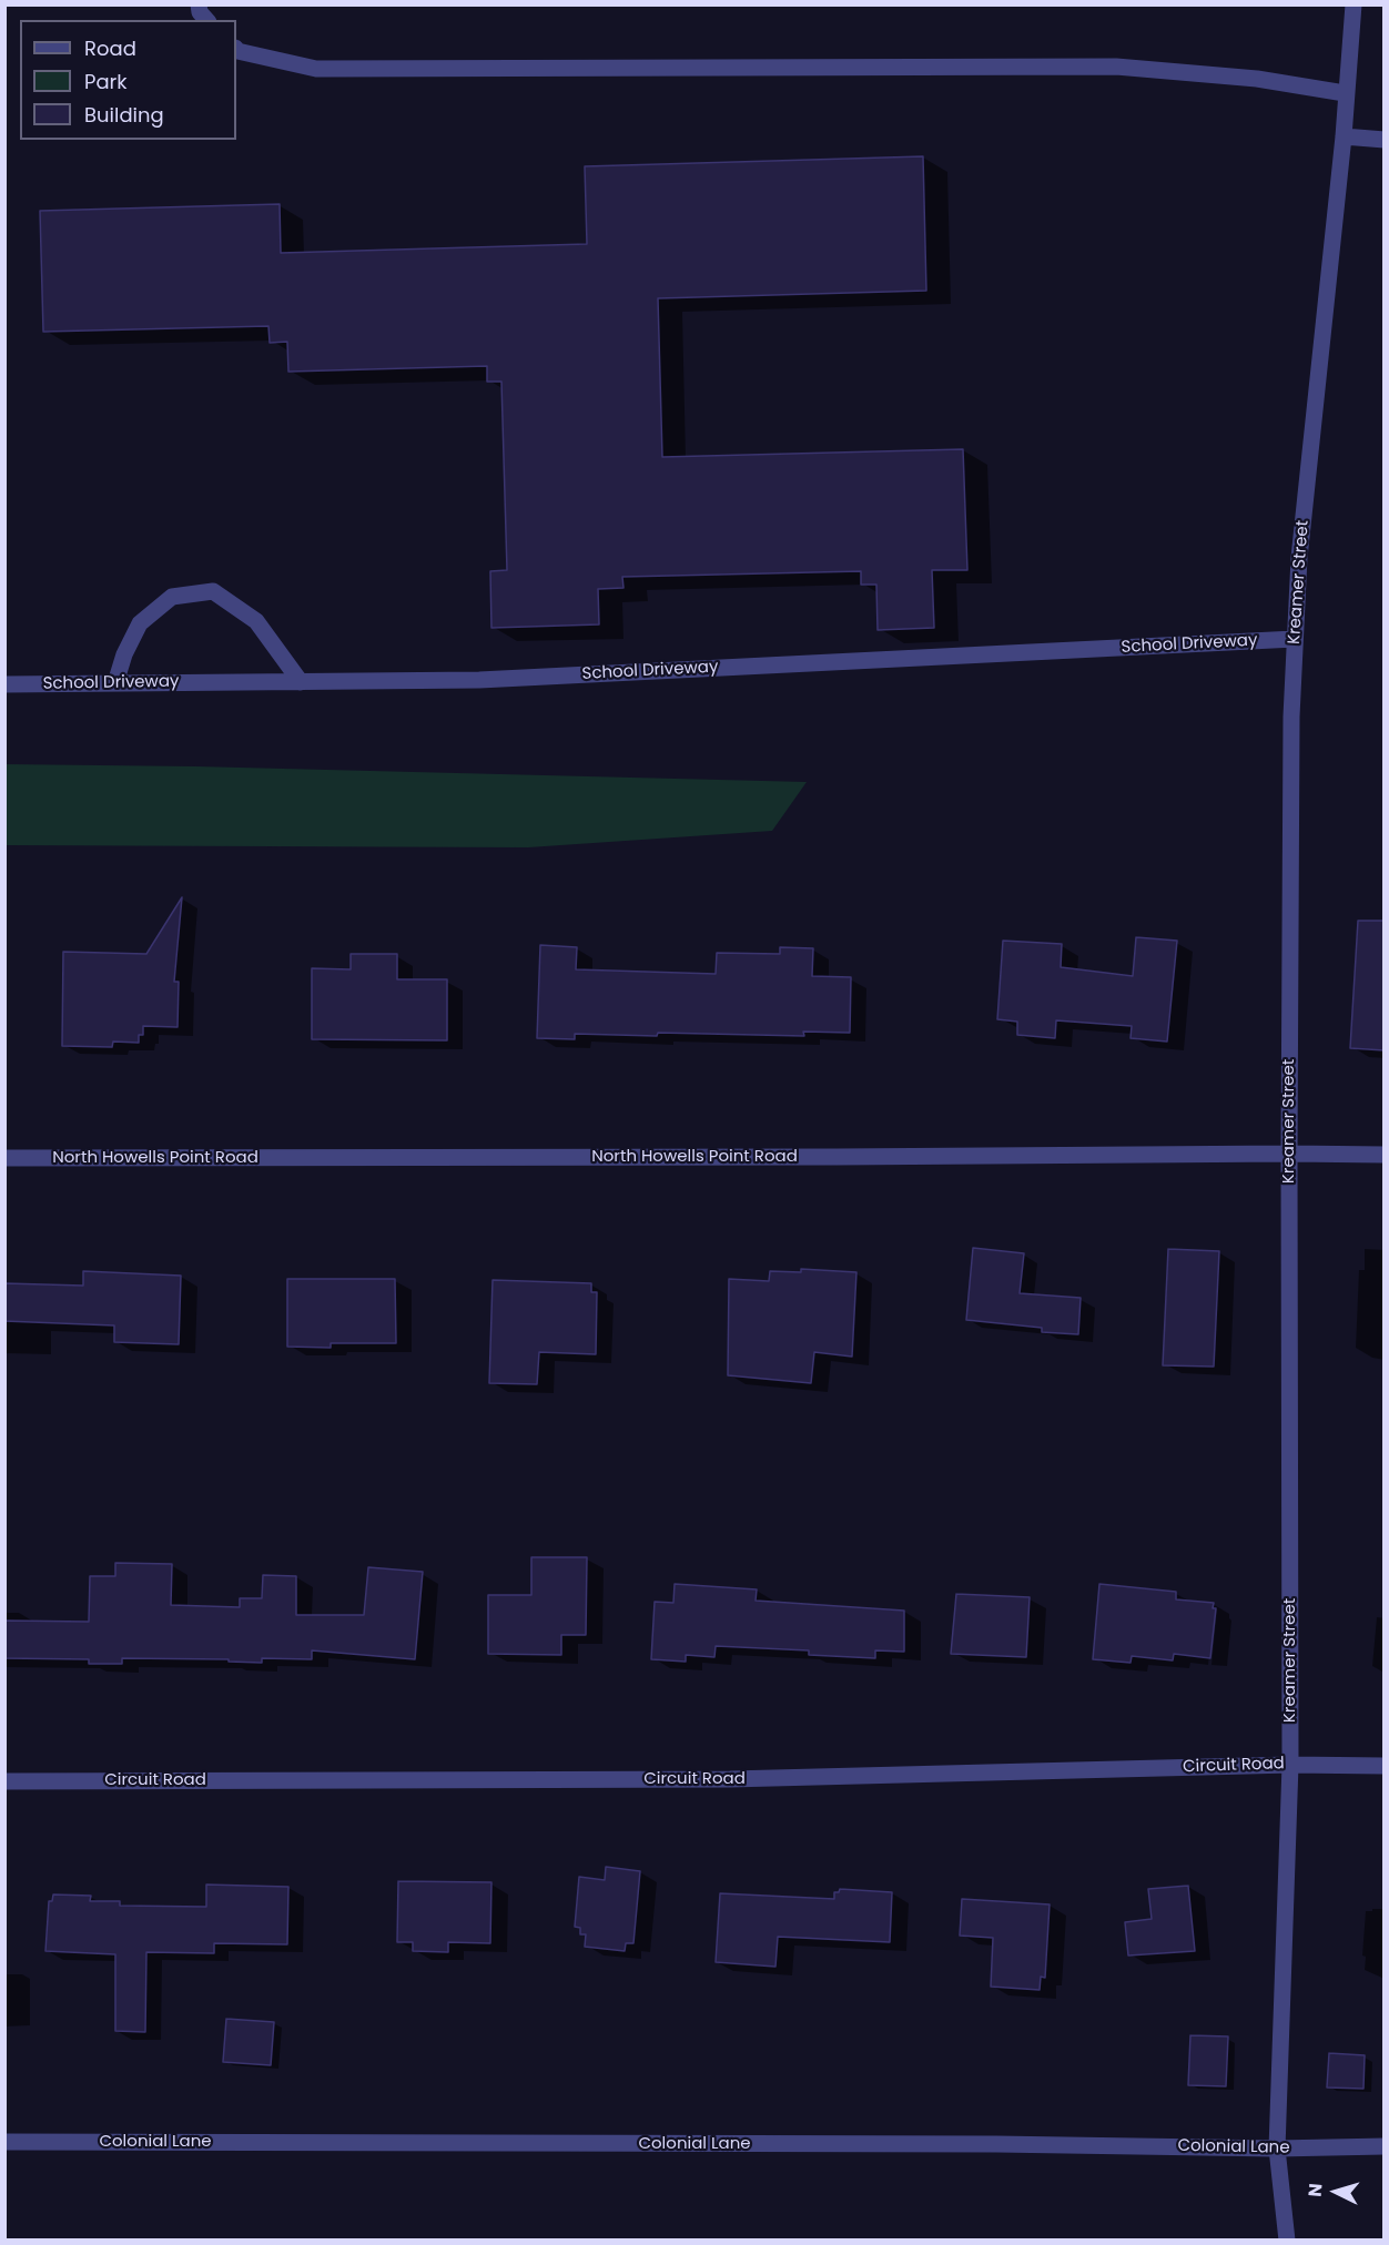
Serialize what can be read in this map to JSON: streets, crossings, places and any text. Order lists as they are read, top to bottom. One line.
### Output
{"streets":{"street":["Kreamer Street","School Driveway","North Howells Point Road","Circuit Road","Colonial Lane"]},"crossings":[["Kreamer Street","School Driveway"],["Kreamer Street","North Howells Point Road"],["Kreamer Street","Circuit Road"],["Kreamer Street","Colonial Lane"]],"legend":["Road","Park","Building"],"north":"left"}
